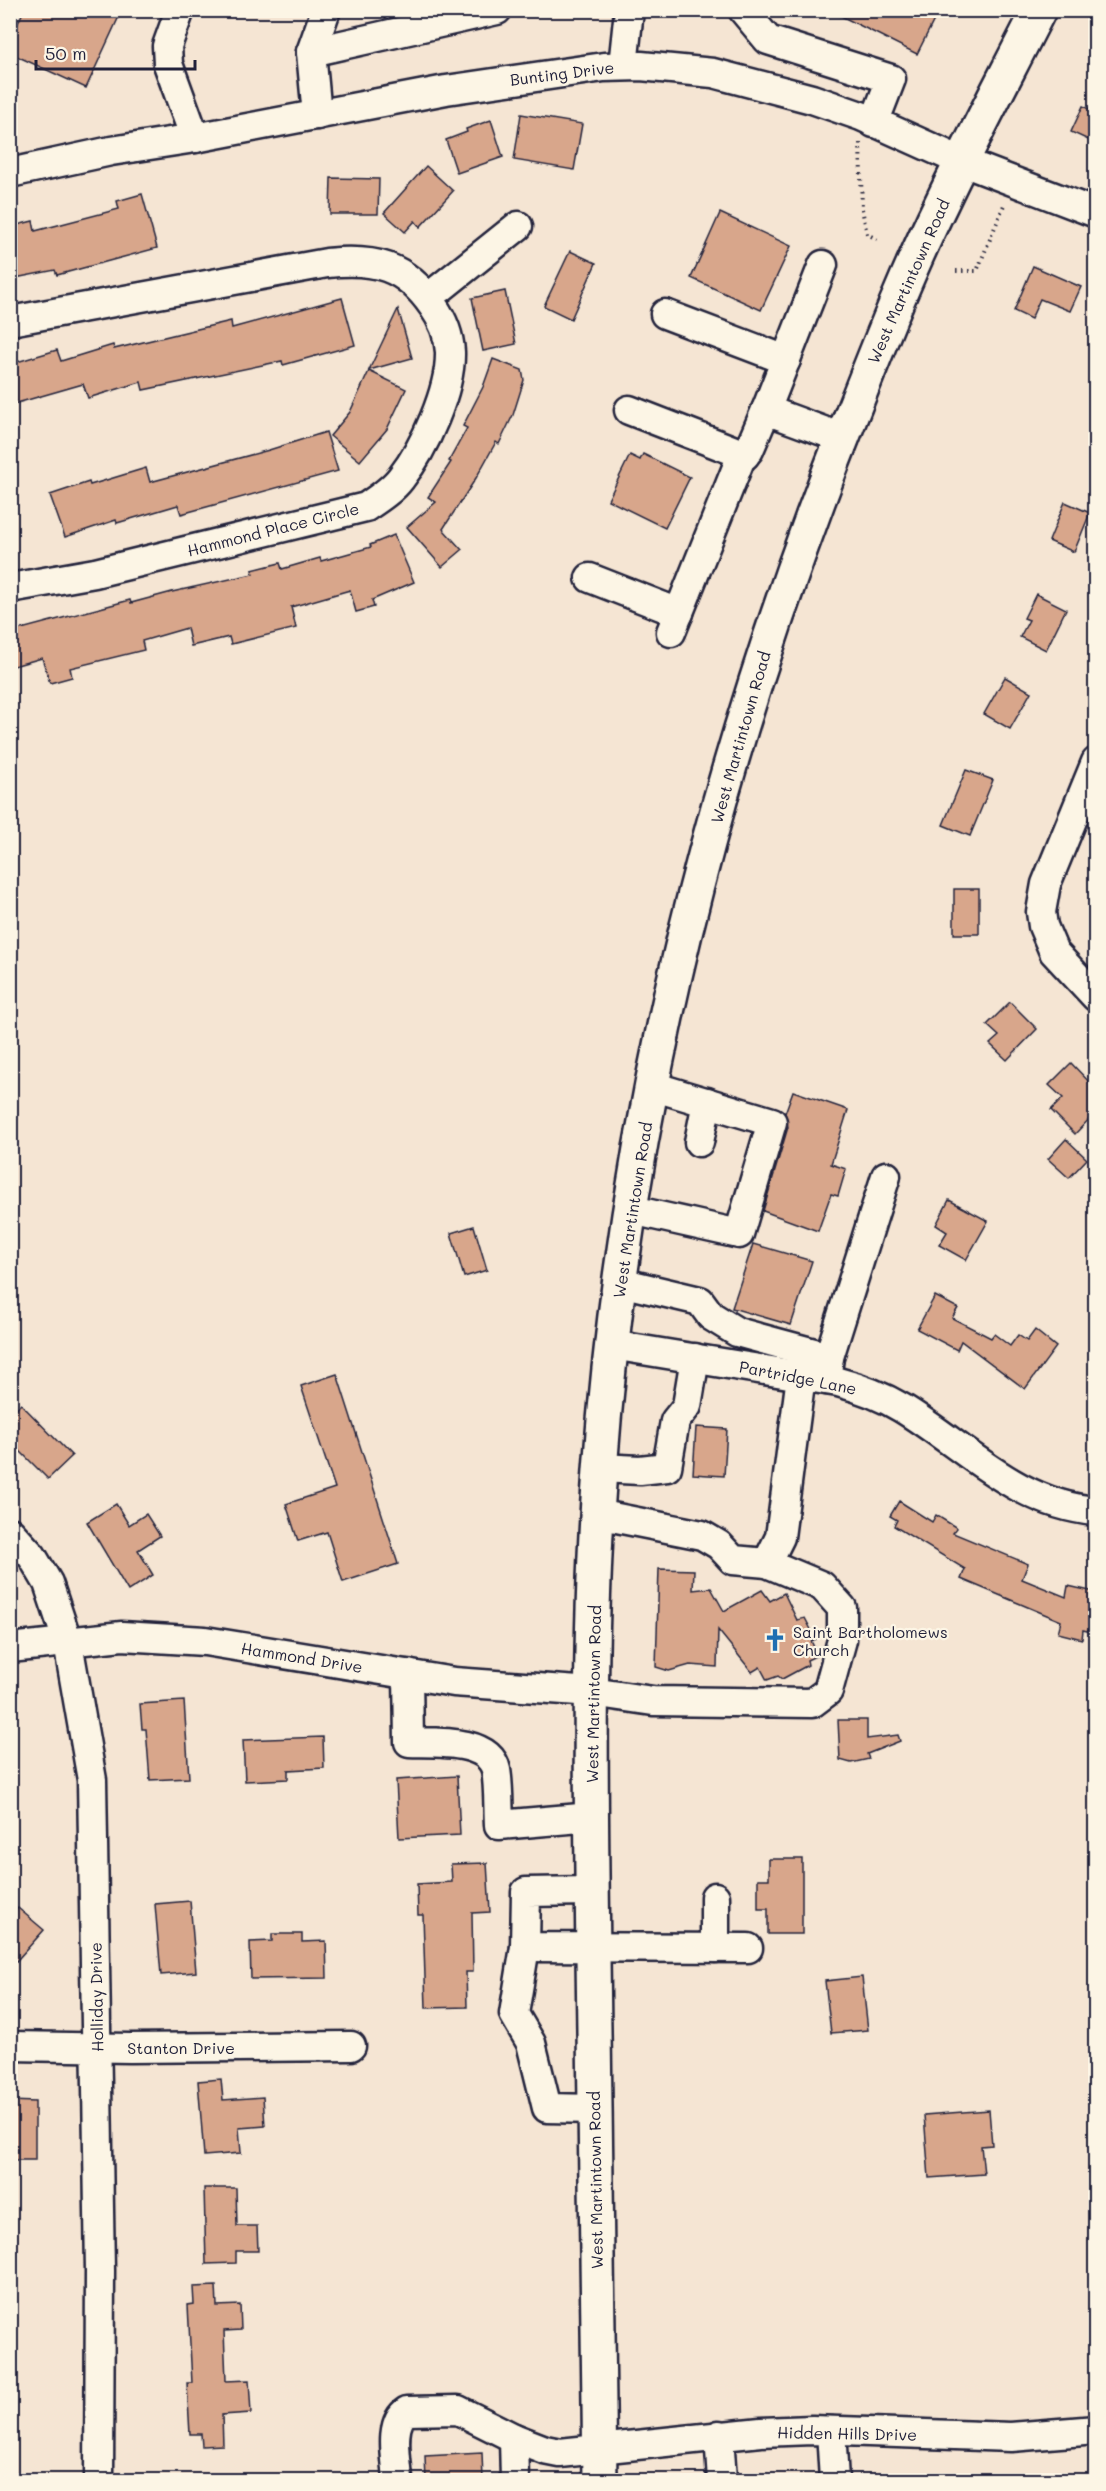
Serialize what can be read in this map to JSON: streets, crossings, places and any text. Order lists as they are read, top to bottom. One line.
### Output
{"streets":{"main road":["West Martintown Road"],"street":["Bunting Drive","Hammond Place Circle","Partridge Lane","Hammond Drive","Holliday Drive","Stanton Drive","Hidden Hills Drive"]},"crossings":[["Bunting Drive","West Martintown Road"],["West Martintown Road","Partridge Lane"],["West Martintown Road","Hammond Drive"],["West Martintown Road","Hidden Hills Drive"],["Hammond Drive","Holliday Drive"],["Holliday Drive","Stanton Drive"]],"places":{"church":["Saint Bartholomews Church"]},"scale_bar":"50 m"}
